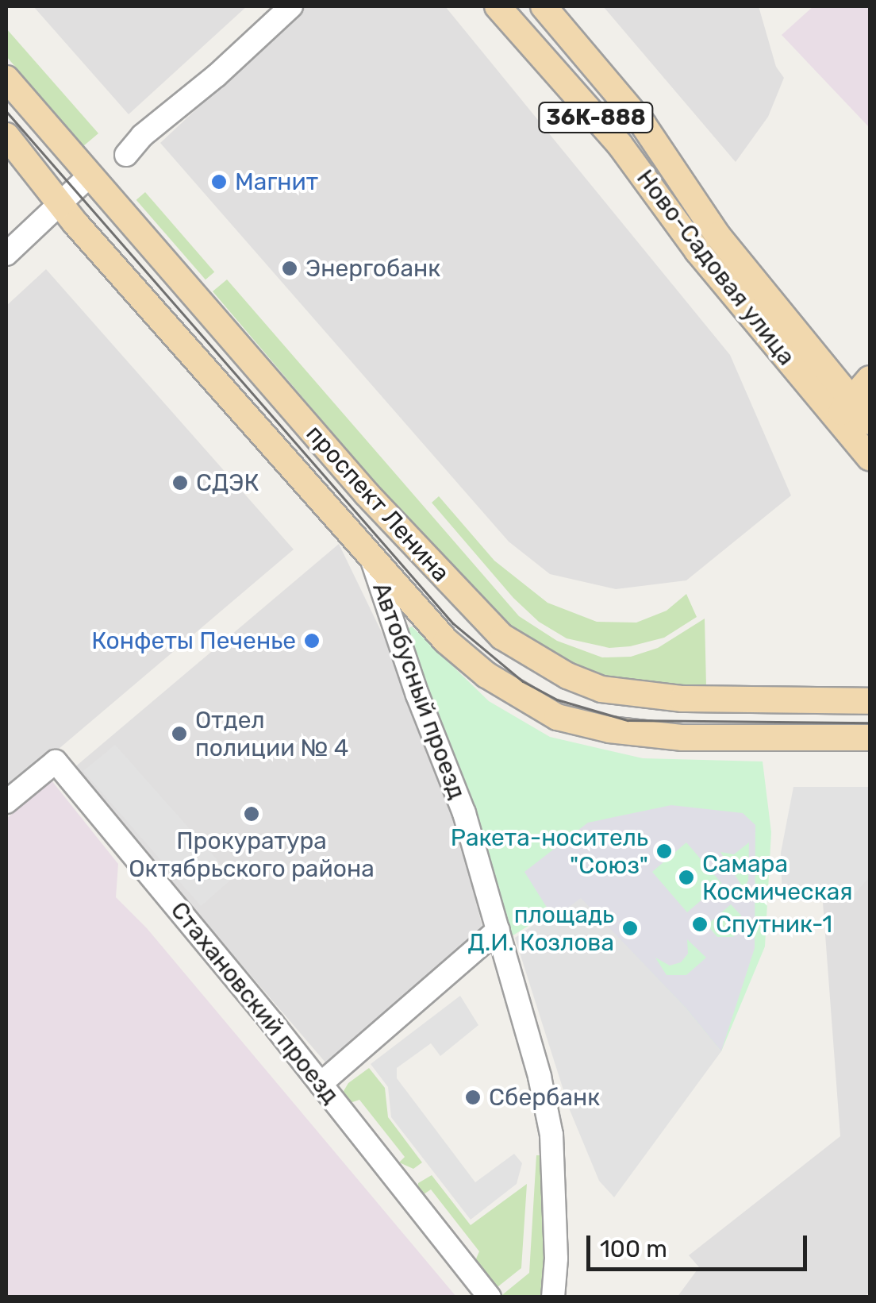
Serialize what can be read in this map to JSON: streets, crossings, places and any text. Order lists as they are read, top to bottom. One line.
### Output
{"streets":{"main road":["36К-888","Ново-Садовая улица","проспект Ленина"],"street":["Автобусный проезд","Стахановский проезд"]},"crossings":[["проспект Ленина","Автобусный проезд"]],"places":["Магнит","Энергобанк","СДЭК","Конфеты Печенье","Отдел полиции № 4","Прокуратура Октябрьского района","Ракета-носитель \"Союз\"","Самара Космическая","Спутник-1","площадь Д.И. Козлова","Сбербанк"],"scale_bar":"100 m"}
